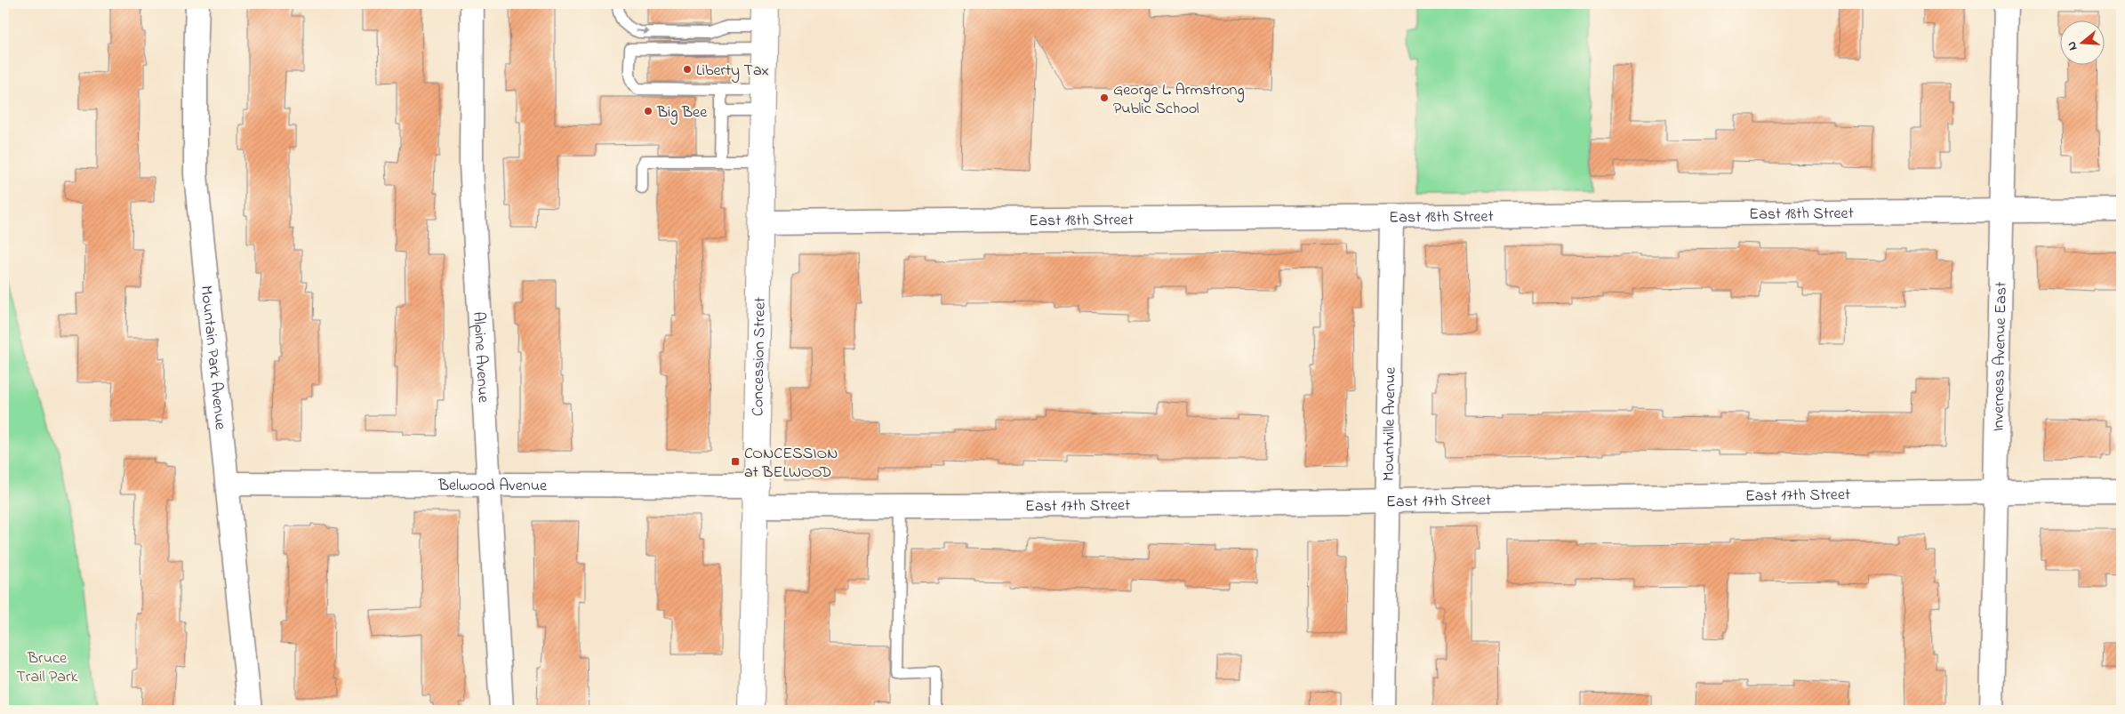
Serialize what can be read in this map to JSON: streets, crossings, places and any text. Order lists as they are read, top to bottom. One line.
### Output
{"streets":{"main road":["Concession Street"],"street":["East 18th Street","Inverness Avenue East","Mountain Park Avenue","Alpine Avenue","Mountville Avenue","Belwood Avenue","East 17th Street"]},"crossings":[["East 18th Street","Concession Street"],["East 18th Street","Inverness Avenue East"],["East 18th Street","Mountville Avenue"],["Concession Street","Belwood Avenue"],["Concession Street","East 17th Street"],["Inverness Avenue East","East 17th Street"],["Mountain Park Avenue","Belwood Avenue"],["Alpine Avenue","Belwood Avenue"],["Mountville Avenue","East 17th Street"],["Belwood Avenue","East 17th Street"]],"parks":["Bruce Trail Park"],"places":{"other":["Liberty Tax","George L. Armstrong Public School","Big Bee"],"transit":["CONCESSION at BELWOOD"]},"north":"left"}
